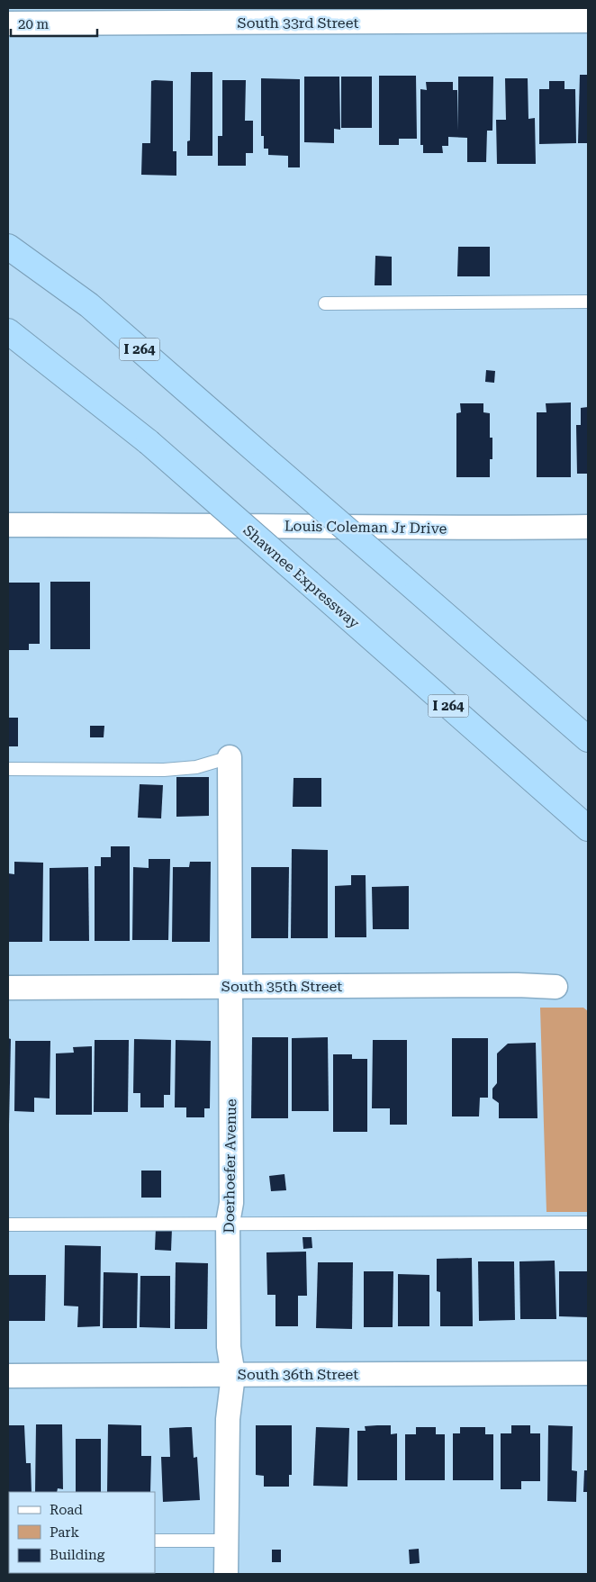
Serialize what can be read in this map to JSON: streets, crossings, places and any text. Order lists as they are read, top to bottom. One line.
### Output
{"streets":{"highway":["I 264","Shawnee Expressway"],"street":["South 33rd Street","Louis Coleman Jr Drive","South 35th Street","Doerhoefer Avenue","South 36th Street"]},"crossings":[["South 35th Street","Doerhoefer Avenue"],["Doerhoefer Avenue","South 36th Street"]],"legend":["Road","Park","Building"],"scale_bar":"20 m"}
